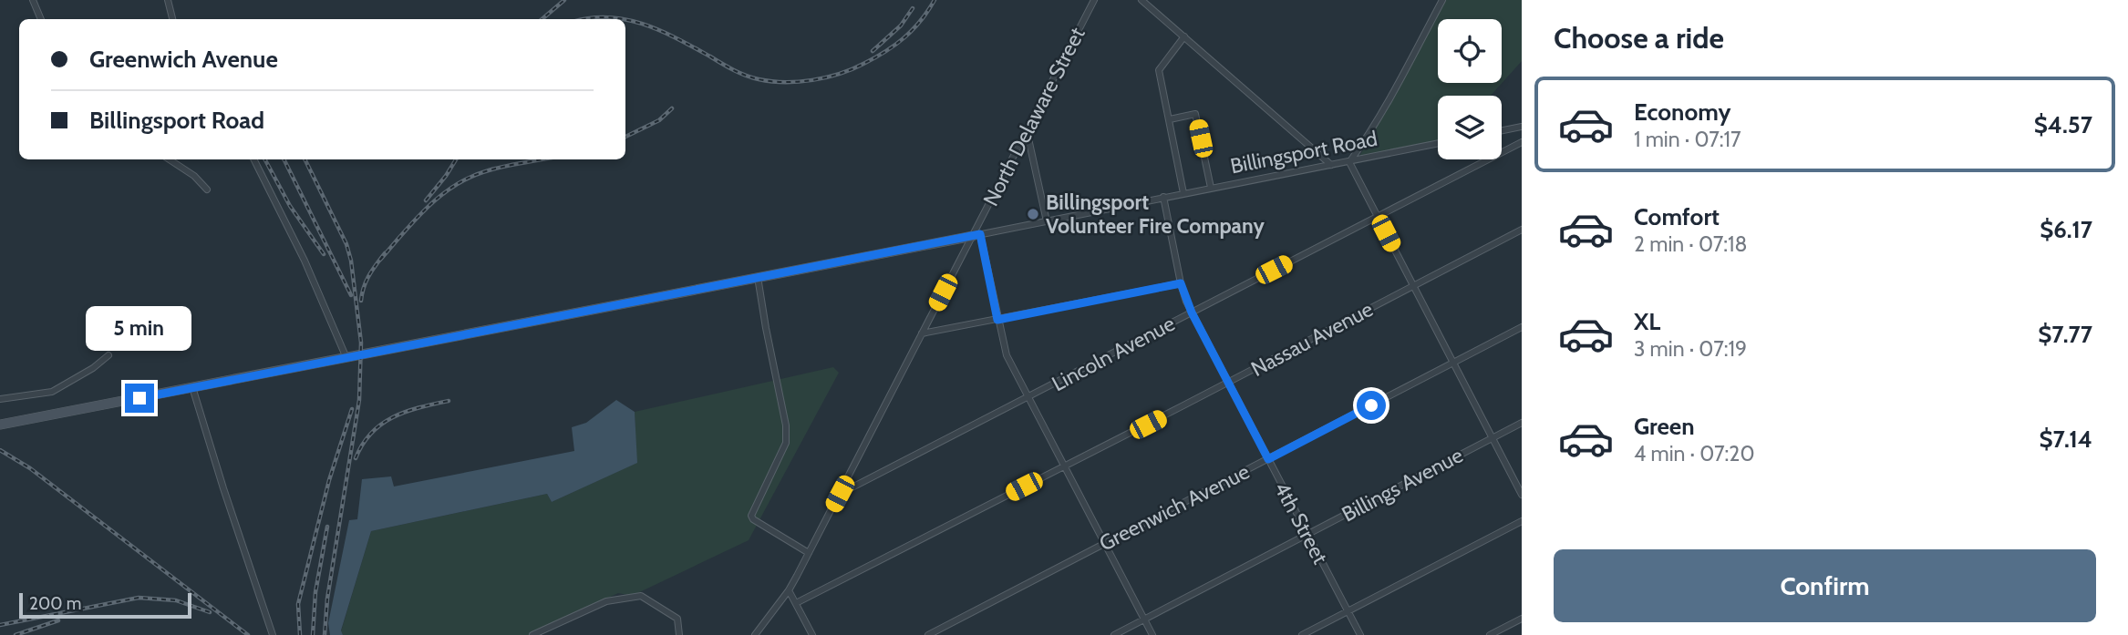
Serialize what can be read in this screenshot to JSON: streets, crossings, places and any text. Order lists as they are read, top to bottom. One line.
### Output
{"streets":{"street":["North Delaware Street","Billingsport Road","Nassau Avenue","Lincoln Avenue","Billings Avenue","Greenwich Avenue","4th Street"]},"crossings":[["North Delaware Street","Billingsport Road"],["North Delaware Street","Lincoln Avenue"],["Billingsport Road","4th Street"],["Nassau Avenue","4th Street"],["Lincoln Avenue","4th Street"],["Billings Avenue","4th Street"],["Greenwich Avenue","4th Street"]],"places":["Billingsport Volunteer Fire Company"],"scale_bar":"200 m","page":{"heading":"Choose a ride","banner":["Greenwich Avenue","Billingsport Road"],"list":[{"name":"Economy","note":"1 min · 07:17","value":"$4.57"},{"name":"Comfort","note":"2 min · 07:18","value":"$6.17"},{"name":"XL","note":"3 min · 07:19","value":"$7.77"},{"name":"Green","note":"4 min · 07:20","value":"$7.14"}],"bubble":"5 min","buttons":"Confirm","scale":"200 m"}}
